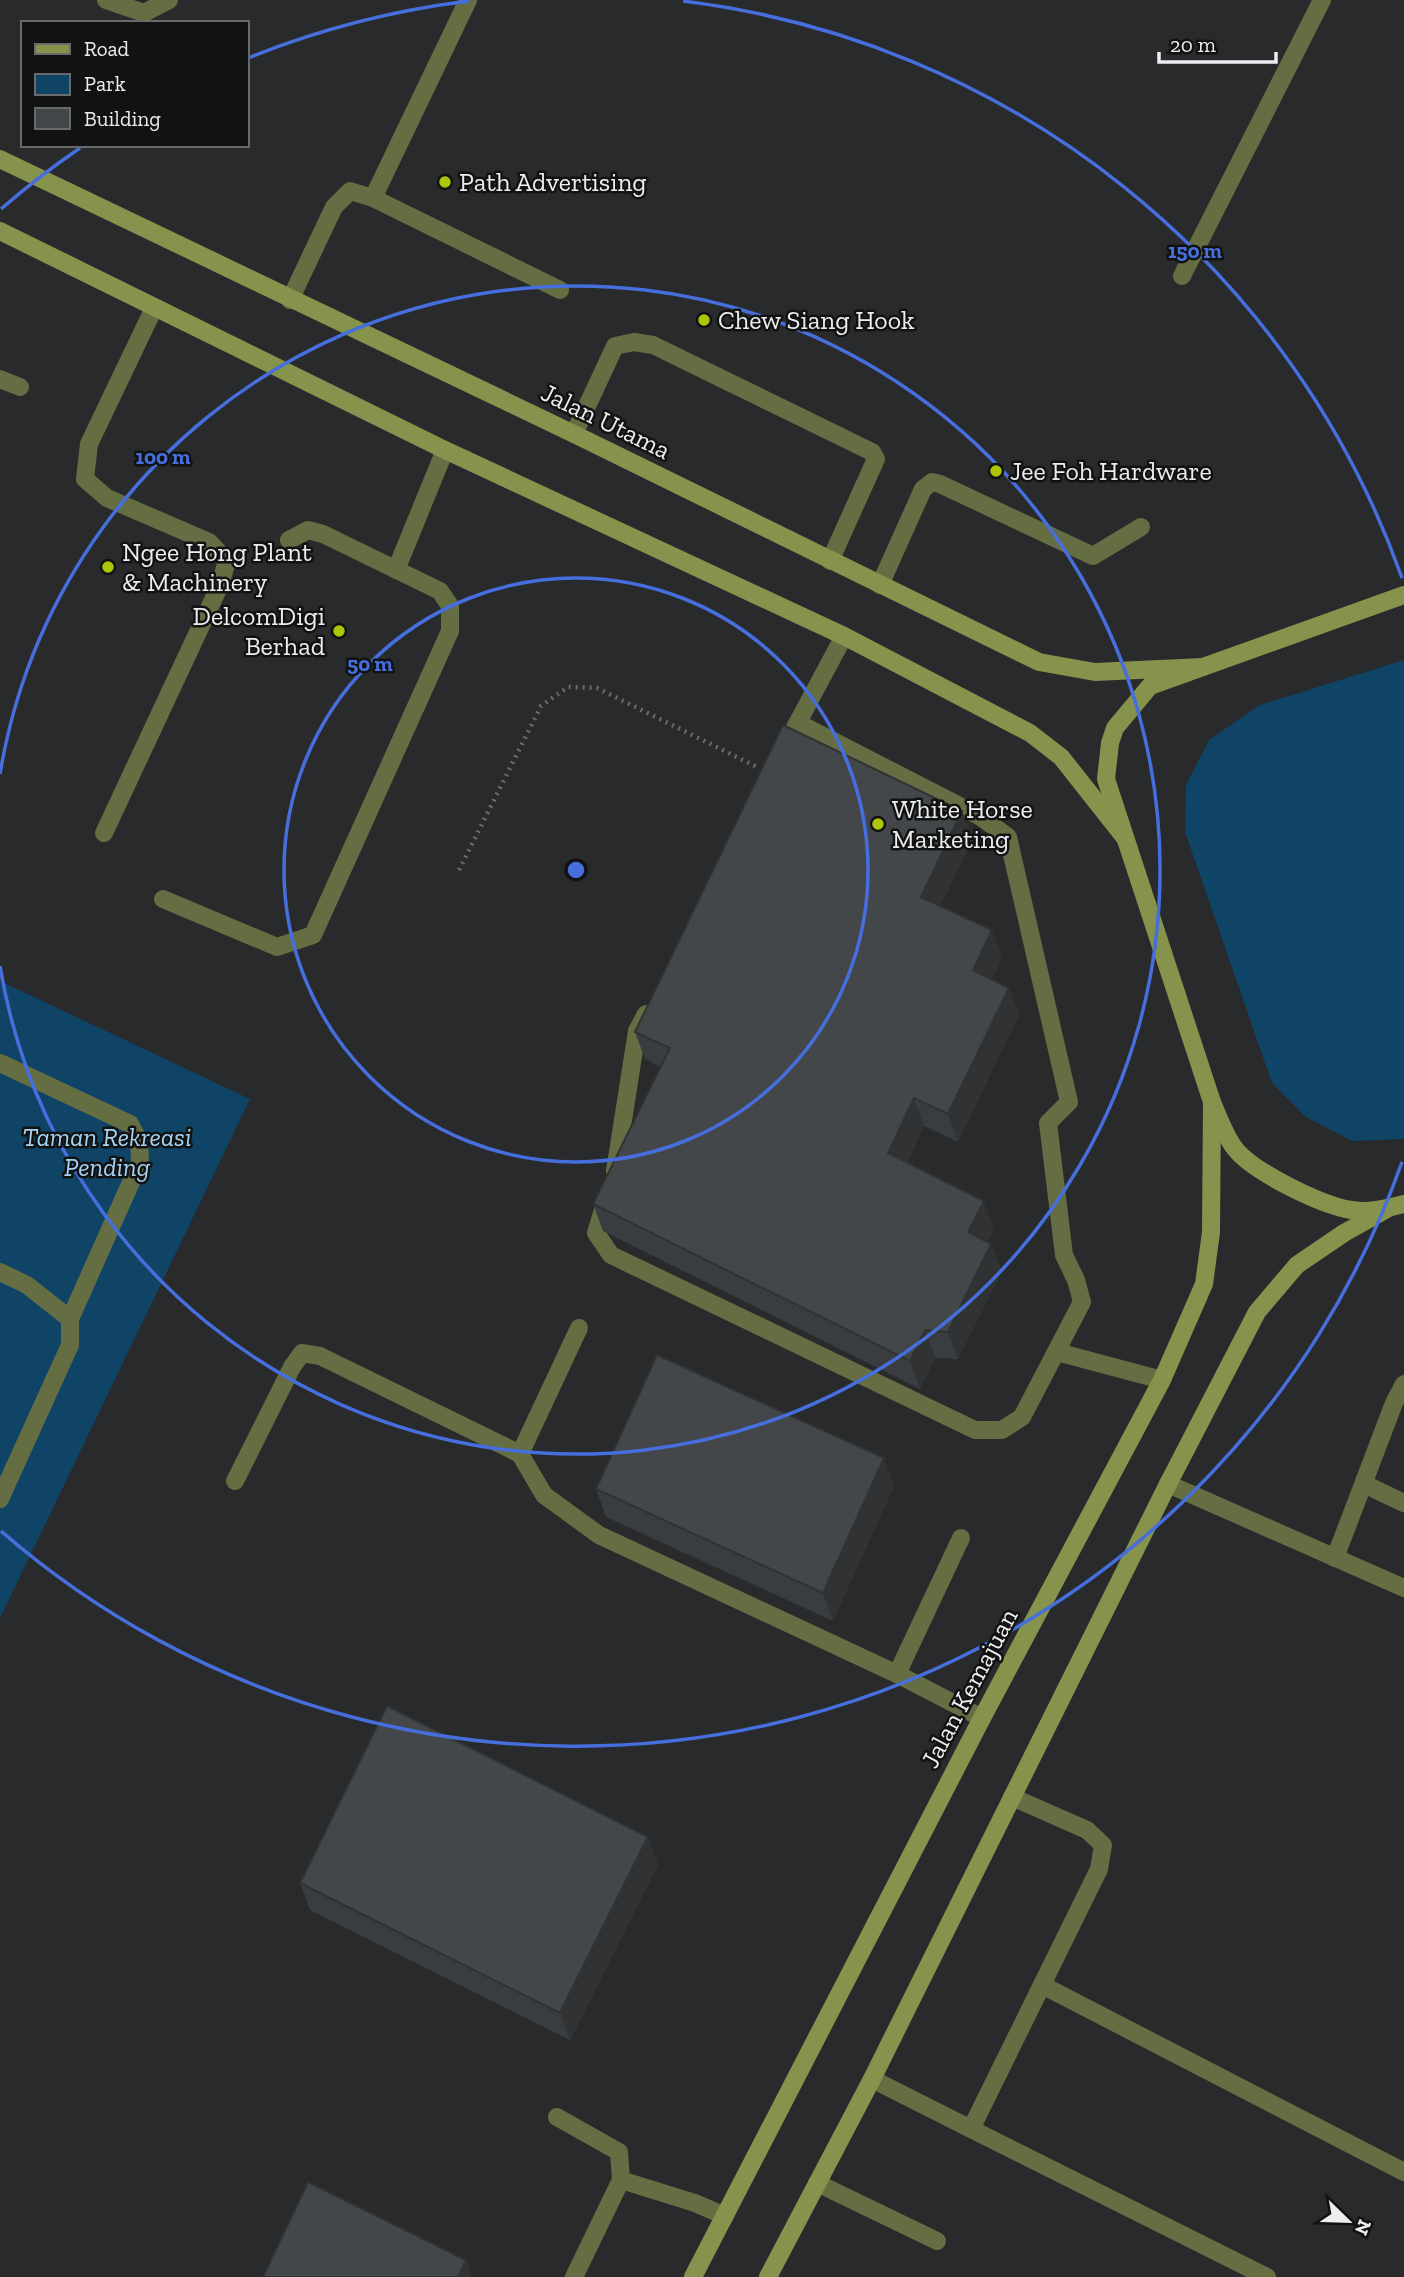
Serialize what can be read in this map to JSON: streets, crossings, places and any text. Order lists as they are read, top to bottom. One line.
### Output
{"streets":{"main road":["Jalan Utama","Jalan Kemajuan"]},"parks":["Taman Rekreasi Pending"],"places":["Path Advertising","Chew Siang Hook","Jee Foh Hardware","Ngee Hong Plant & Machinery","DelcomDigi Berhad","White Horse Marketing"],"legend":["Road","Park","Building"],"scale_bar":"20 m","north":"bottom right","rings":["150 m","100 m","50 m"]}
